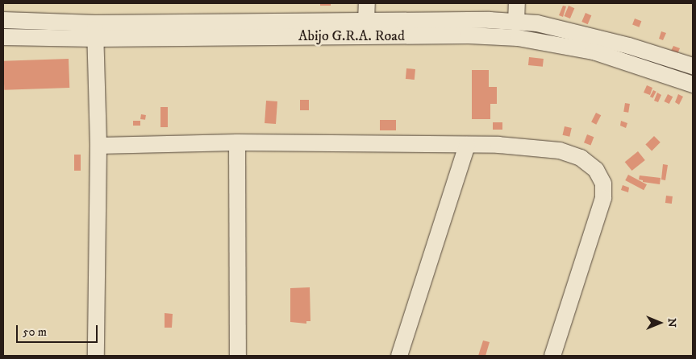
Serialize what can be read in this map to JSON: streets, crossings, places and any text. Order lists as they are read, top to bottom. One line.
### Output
{"streets":{"street":["Abijo G.R.A. Road"]},"scale_bar":"50 m","north":"right"}
